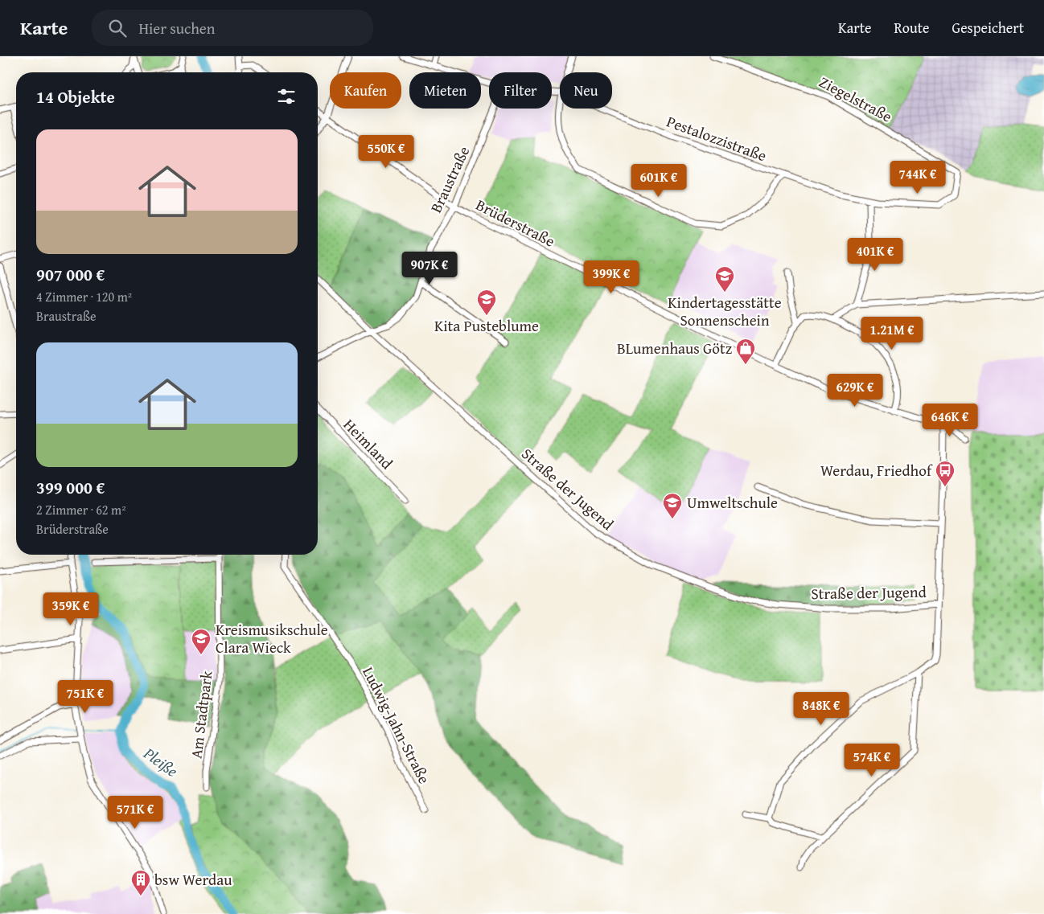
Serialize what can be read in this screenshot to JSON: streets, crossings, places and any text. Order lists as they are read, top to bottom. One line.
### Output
{"streets":{"street":["Ziegelstraße","Pestalozzistraße","Braustraße","Brüderstraße","Heimland","Straße der Jugend","Am Stadtpark","Ludwig-Jahn-Straße"]},"crossings":[["Ziegelstraße","Pestalozzistraße"],["Braustraße","Brüderstraße"],["Braustraße","Straße der Jugend"]],"water":["Pleiße"],"places":{"school or university":["Kindertagesstätte Sonnenschein","Kita Pusteblume","Umweltschule","Kreismusikschule Clara Wieck"],"shop":["BLumenhaus Götz"],"bus stop":["Werdau, Friedhof"],"building":["bsw Werdau"]},"page":{"header":"Karte","search":"Hier suchen","nav":["Karte","Route","Gespeichert"],"chip":["Kaufen","Mieten","Filter","Neu"],"heading":"14 Objekte","list":[{"name":"907 000 €","note":"4 Zimmer · 120 m² · Braustraße"},{"name":"399 000 €","note":"2 Zimmer · 62 m² · Brüderstraße"}],"price":["550K €","744K €","601K €","401K €","907K €","399K €","1.21M €","629K €","646K €","359K €","751K €","848K €","574K €","571K €"]}}
